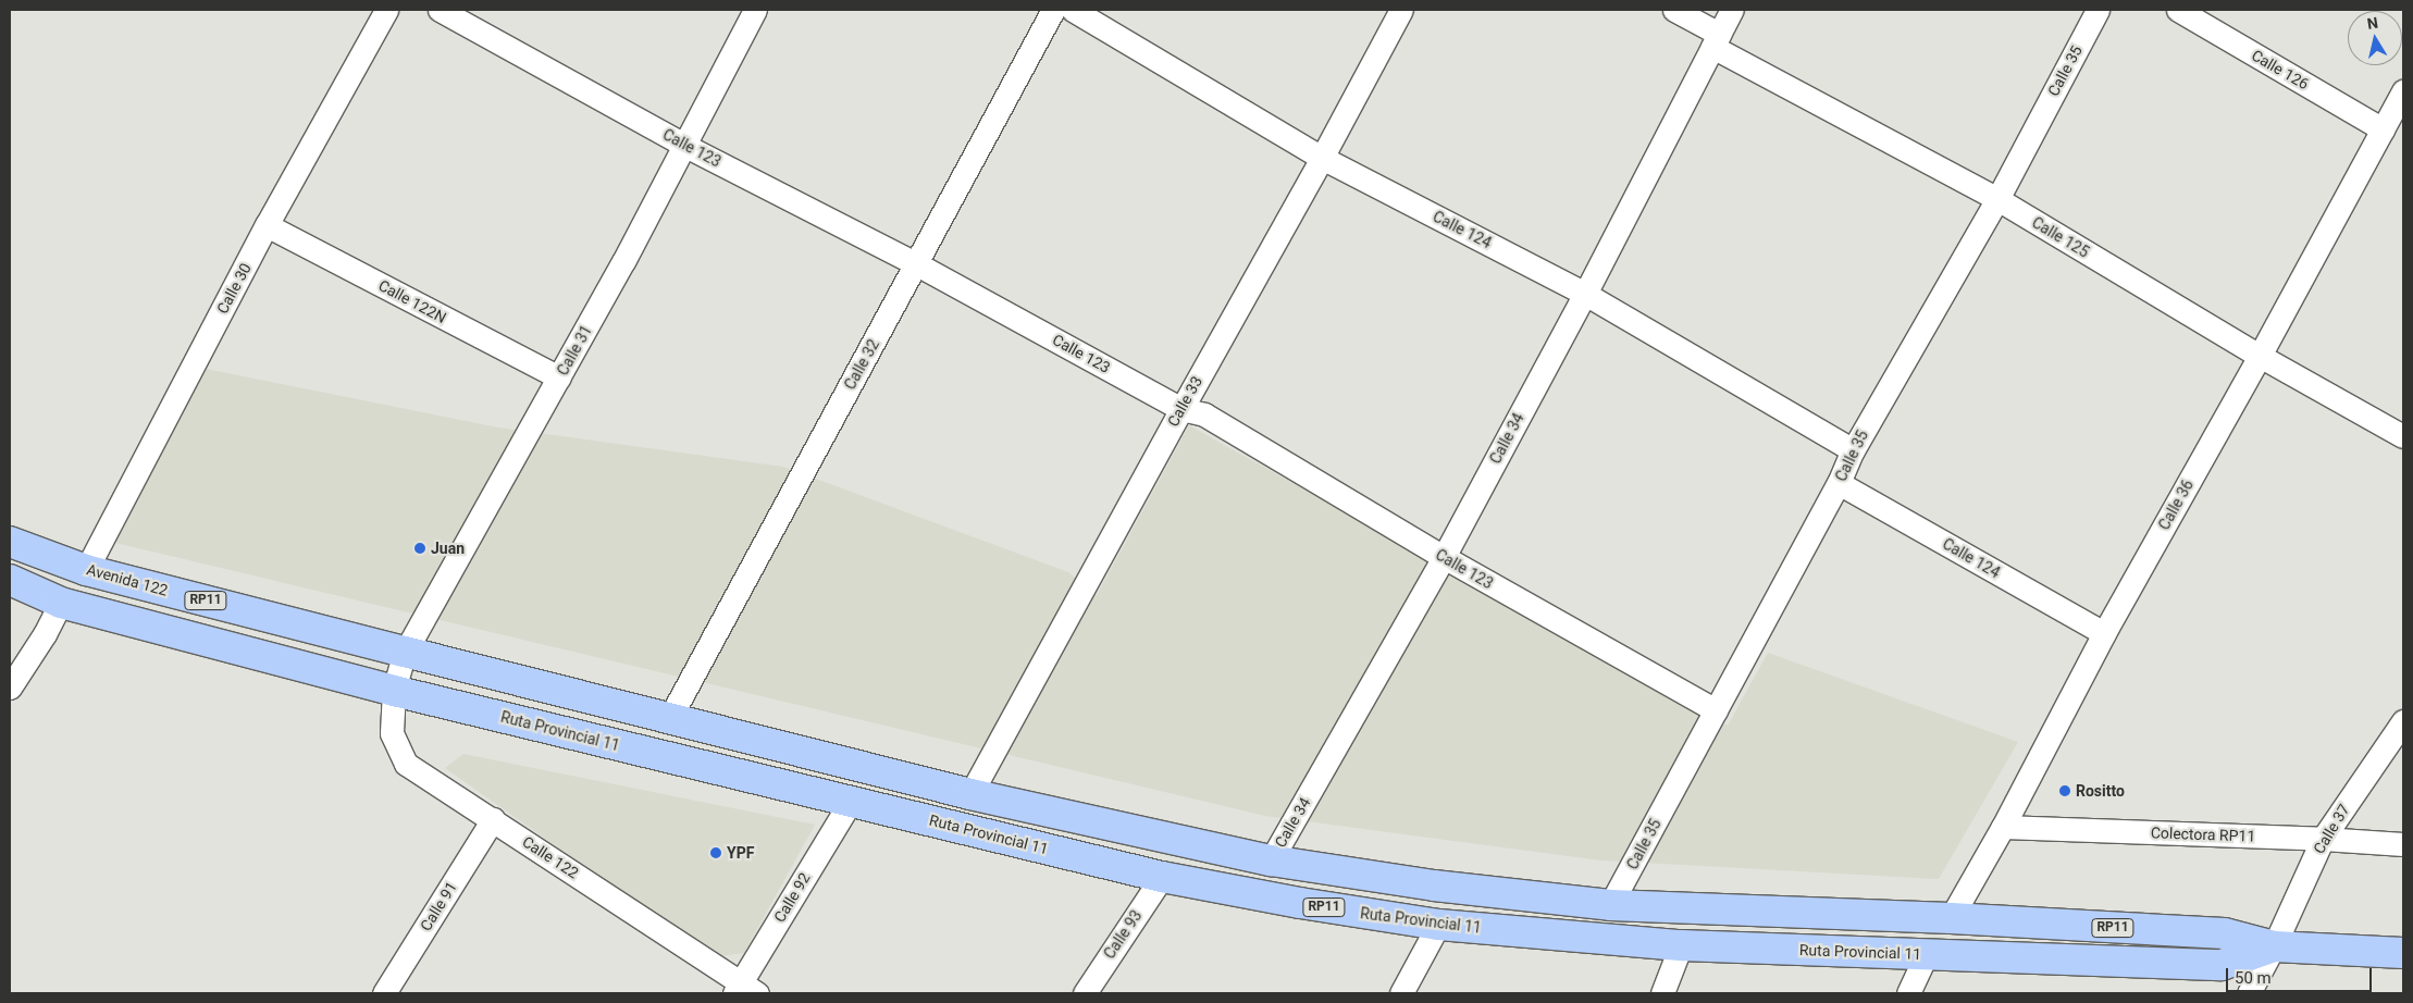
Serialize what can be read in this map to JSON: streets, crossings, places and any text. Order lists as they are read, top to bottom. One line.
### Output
{"streets":{"main road":["Avenida 122","RP11","Ruta Provincial 11"],"street":["Calle 126","Calle 35","Calle 123","Calle 124","Calle 125","Calle 30","Calle 122N","Calle 31","Calle 32","Calle 33","Calle 34","Calle 36","Calle 37","Colectora RP11","Calle 122","Calle 92","Calle 91","Calle 93"]},"crossings":[["Calle 126","Calle 36"],["Calle 35","Calle 123"],["Calle 35","Calle 124"],["Calle 35","Calle 125"],["Calle 35","Ruta Provincial 11"],["Calle 123","Calle 31"],["Calle 123","Calle 32"],["Calle 123","Calle 33"],["Calle 123","Calle 34"],["Calle 124","Calle 33"],["Calle 124","Calle 34"],["Calle 124","Calle 36"],["Calle 125","Calle 34"],["Calle 125","Calle 36"],["Calle 30","Calle 122N"],["Calle 30","Avenida 122"],["Calle 122N","Calle 31"],["Calle 31","Avenida 122"],["Calle 31","RP11"],["Calle 31","Ruta Provincial 11"],["Calle 31","Calle 122"],["Calle 32","Ruta Provincial 11"],["Calle 33","Ruta Provincial 11"],["Calle 34","Ruta Provincial 11"],["Calle 36","Ruta Provincial 11"],["Calle 36","Colectora RP11"],["Avenida 122","Ruta Provincial 11"],["RP11","Ruta Provincial 11"],["RP11","Calle 122"],["Ruta Provincial 11","Calle 37"],["Ruta Provincial 11","Calle 122"],["Ruta Provincial 11","Calle 92"],["Ruta Provincial 11","Calle 93"],["Calle 37","Colectora RP11"],["Calle 122","Calle 92"],["Calle 122","Calle 91"]],"places":["Juan","Rositto","YPF"],"scale_bar":"50 m","north":"top"}
